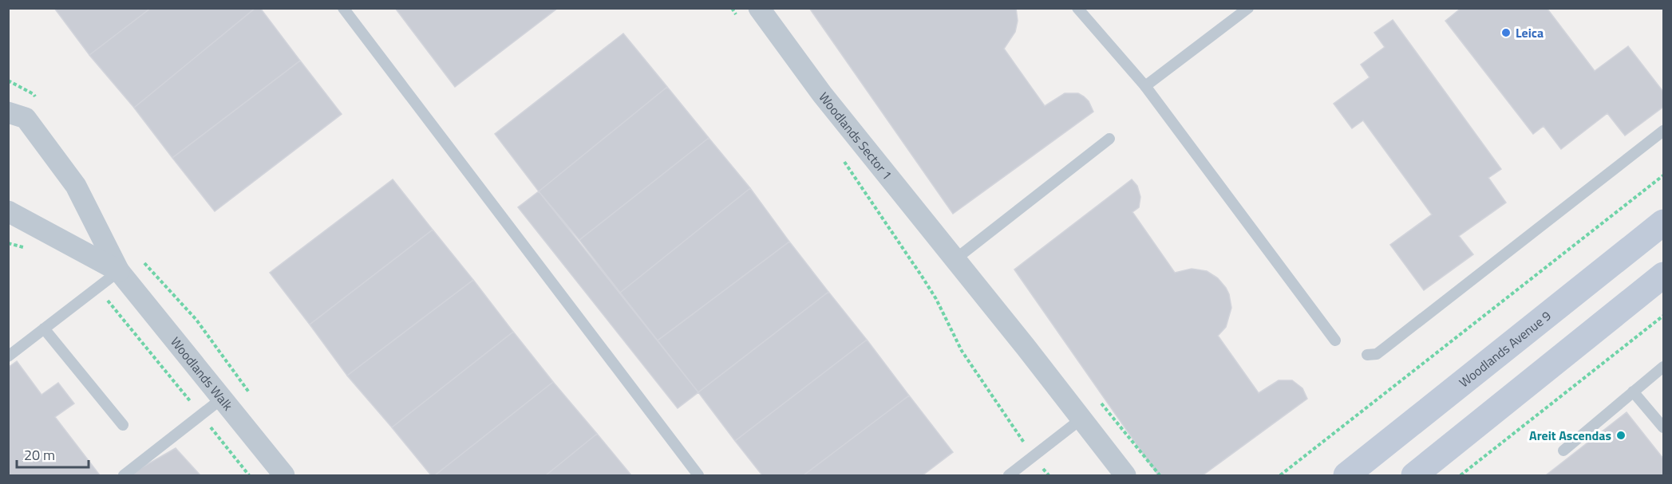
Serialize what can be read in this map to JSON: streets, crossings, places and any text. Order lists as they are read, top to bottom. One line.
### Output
{"streets":{"main road":["Woodlands Avenue 9"],"street":["Woodlands Sector 1","Woodlands Walk"]},"places":["Leica","Areit Ascendas"],"scale_bar":"20 m"}
